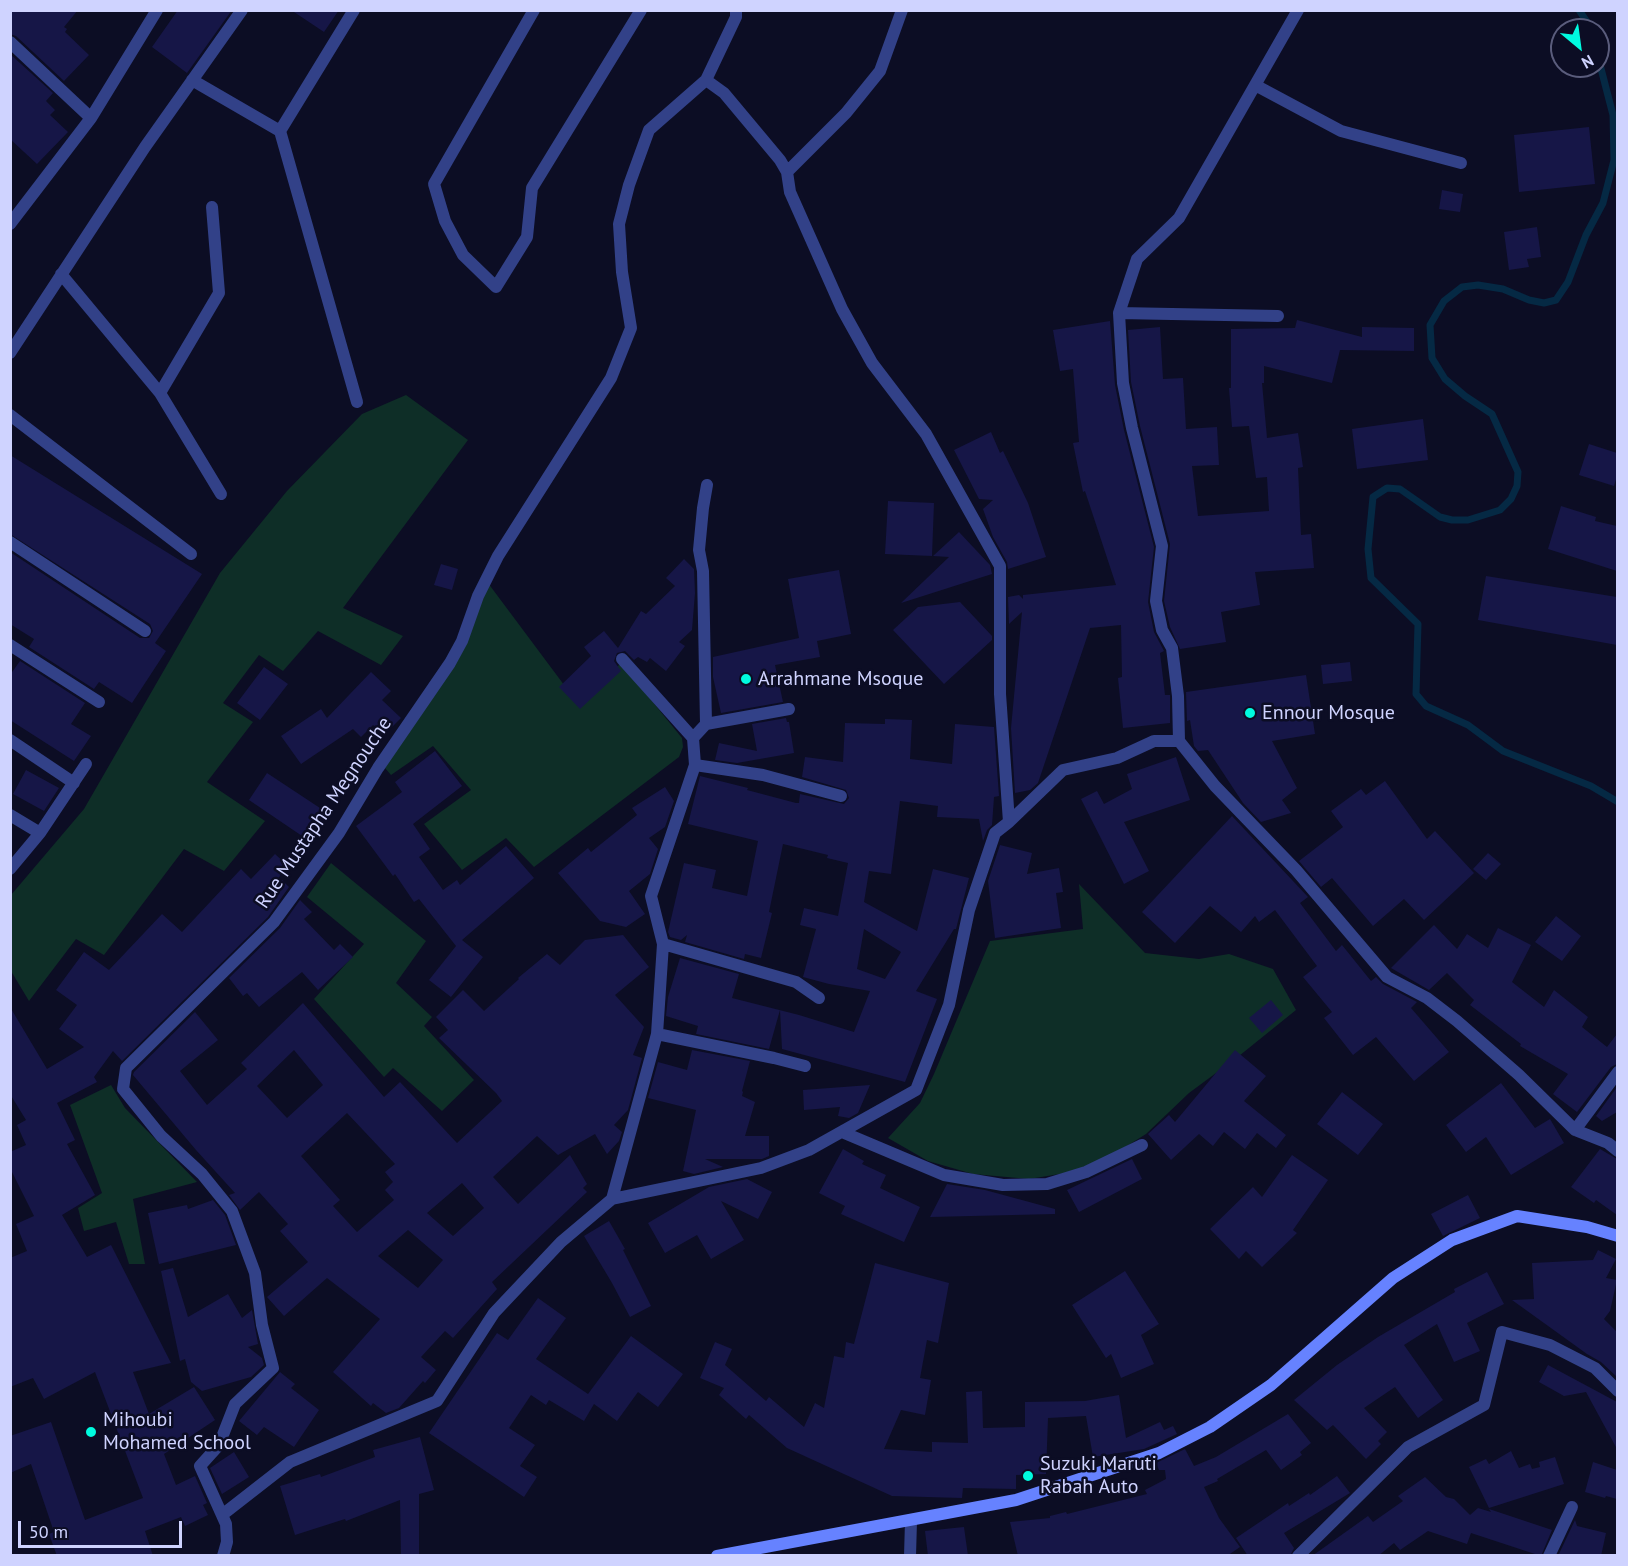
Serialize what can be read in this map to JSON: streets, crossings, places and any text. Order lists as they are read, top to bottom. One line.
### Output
{"streets":{"street":["Rue Mustapha Megnouche"]},"places":["Arrahmane Msoque","Ennour Mosque","Mihoubi Mohamed School","Suzuki Maruti Rabah Auto"],"scale_bar":"50 m","north":"bottom right"}
